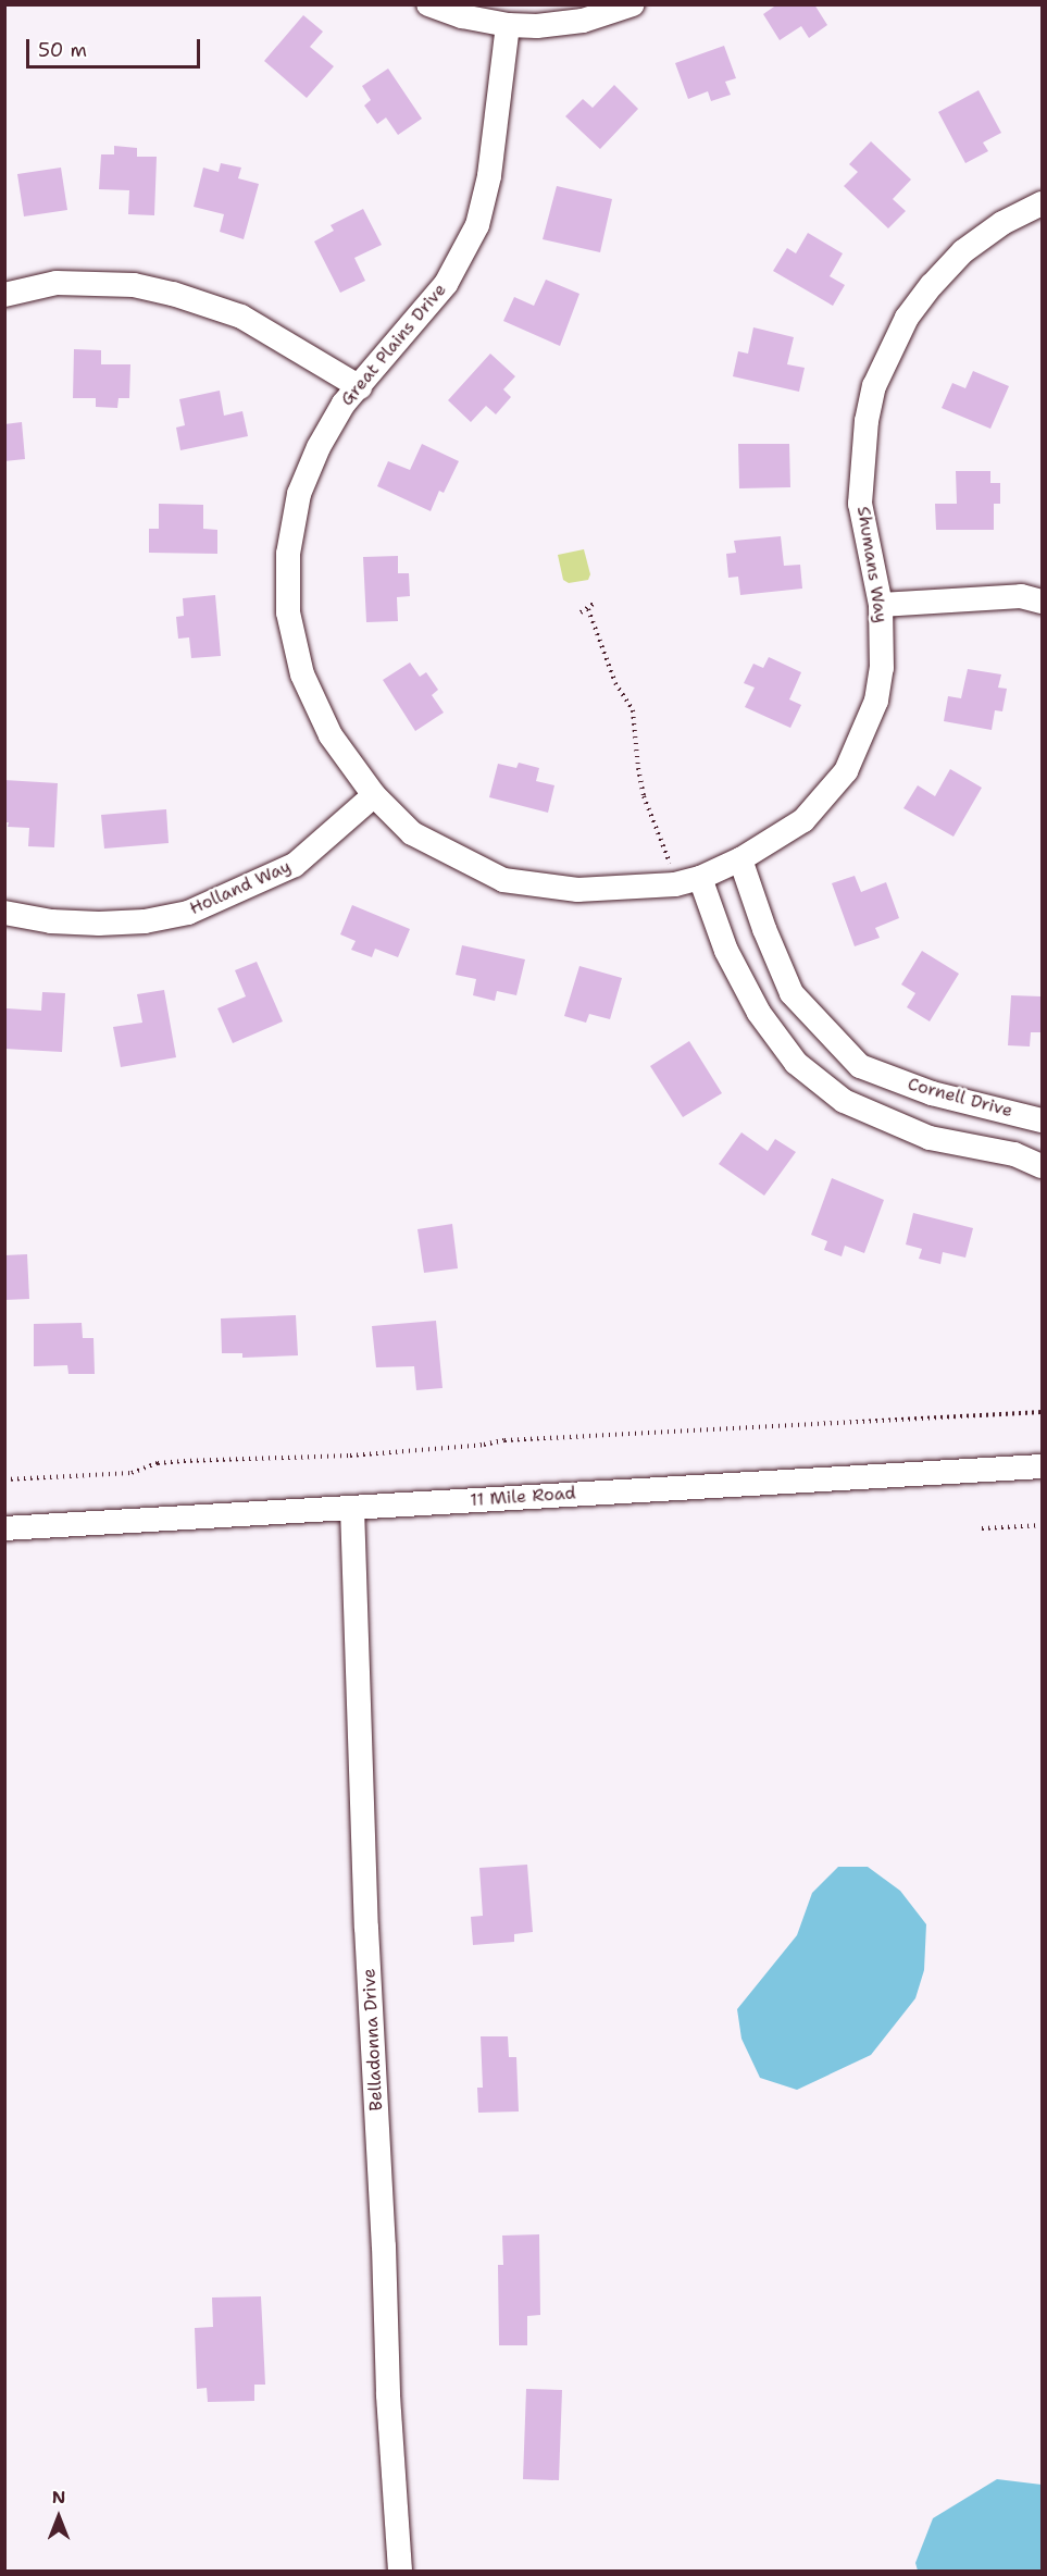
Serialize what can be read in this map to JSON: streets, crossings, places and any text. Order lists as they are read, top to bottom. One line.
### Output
{"streets":{"street":["Great Plains Drive","Shumans Way","Holland Way","Cornell Drive","11 Mile Road","Belladonna Drive"]},"crossings":[["Great Plains Drive","Shumans Way"],["Great Plains Drive","Holland Way"],["Shumans Way","Cornell Drive"],["11 Mile Road","Belladonna Drive"]],"scale_bar":"50 m","north":"top"}
